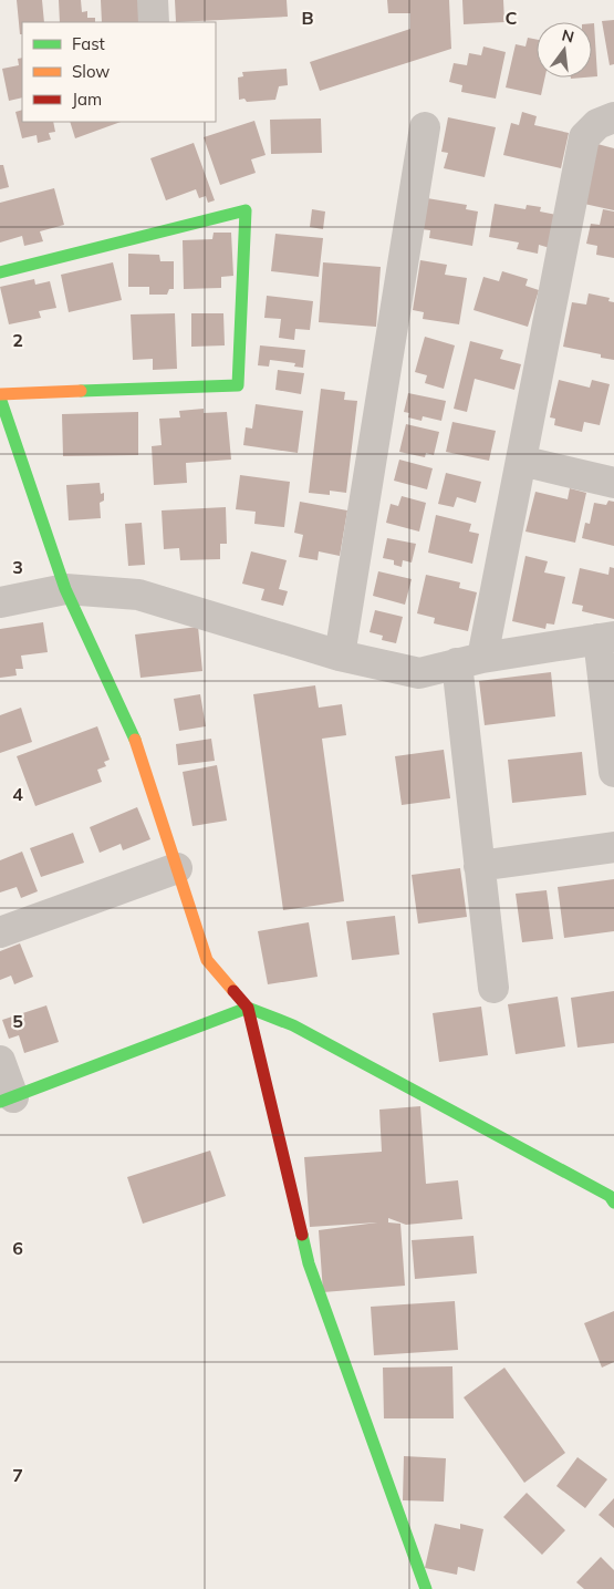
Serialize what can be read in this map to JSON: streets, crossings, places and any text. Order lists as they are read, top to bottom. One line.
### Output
{"legend":["Fast","Slow","Jam"],"north":"top","grid":{"columns":["B","C"],"rows":["2","3","4","5","6","7"]}}
